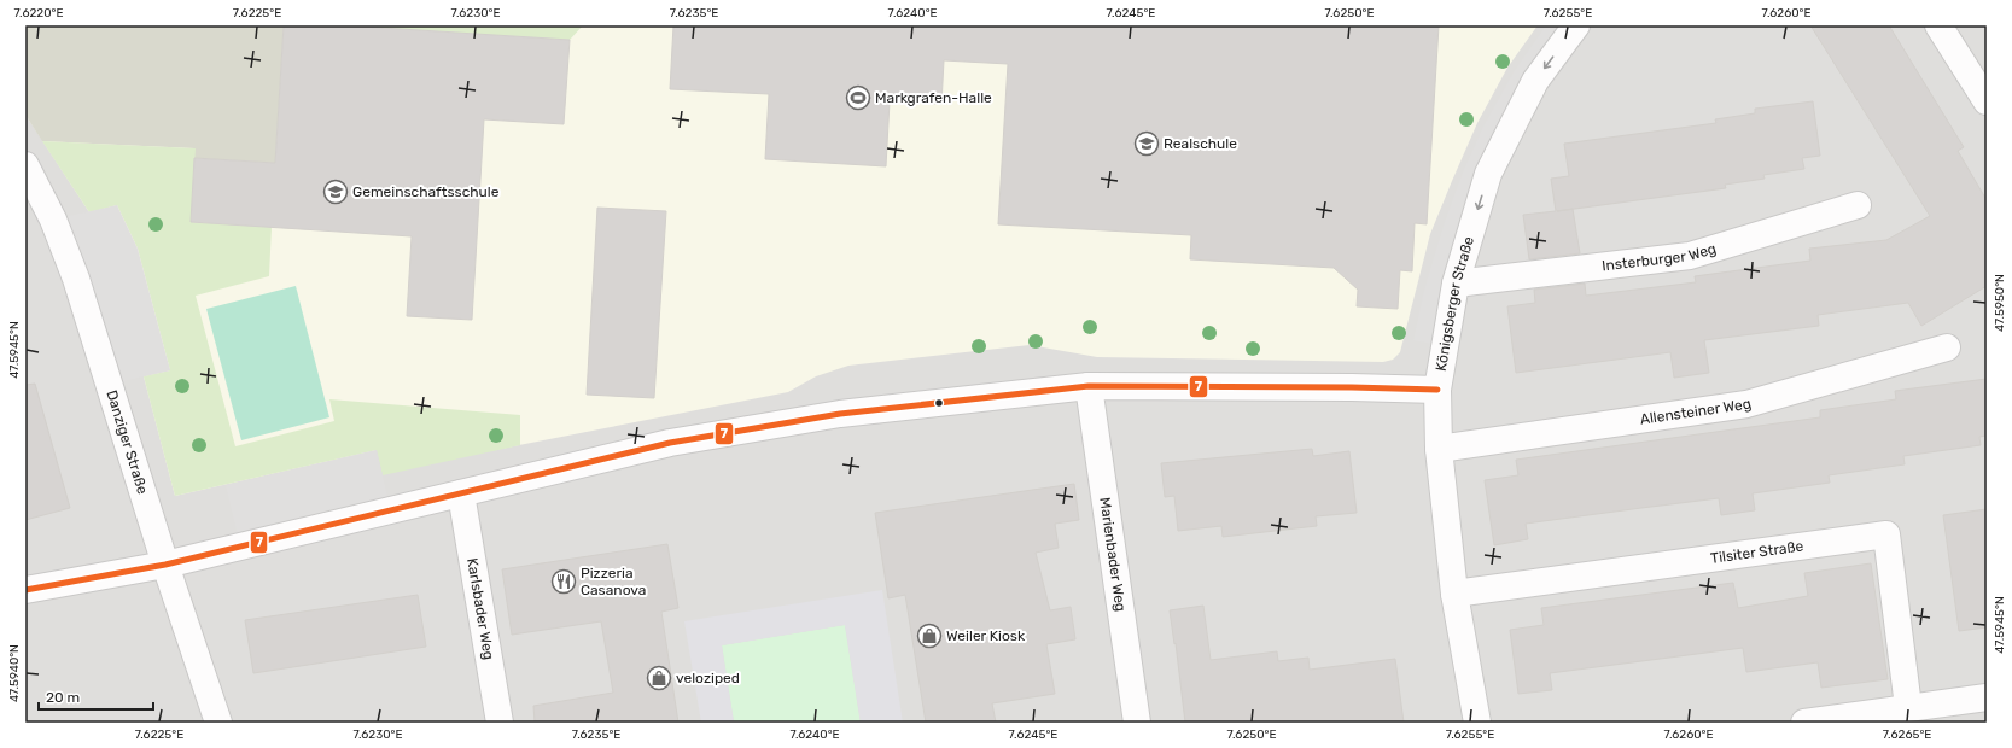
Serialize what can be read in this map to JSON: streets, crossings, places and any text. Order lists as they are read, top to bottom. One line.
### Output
{"streets":{"street":["Insterburger Weg","Königsberger Straße","Allensteiner Weg","Danziger Straße","Tilsiter Straße","Marienbader Weg","Karlsbader Weg"]},"crossings":[["Insterburger Weg","Königsberger Straße"],["Königsberger Straße","Allensteiner Weg"],["Königsberger Straße","Tilsiter Straße"]],"one_way":["Königsberger Straße"],"places":{"sports":["Markgrafen-Halle"],"school or university":["Realschule","Gemeinschaftsschule"],"restaurant":["Pizzeria Casanova"],"shop":["Weiler Kiosk","veloziped"]},"lines":["transit line 7"],"scale_bar":"20 m","coordinates":["7.6220°E","7.6225°E","7.6230°E","7.6235°E","7.6240°E","7.6245°E","7.6250°E","7.6255°E","7.6260°E","47.5950°N","47.5945°N","47.5940°N","7.6265°E"]}
